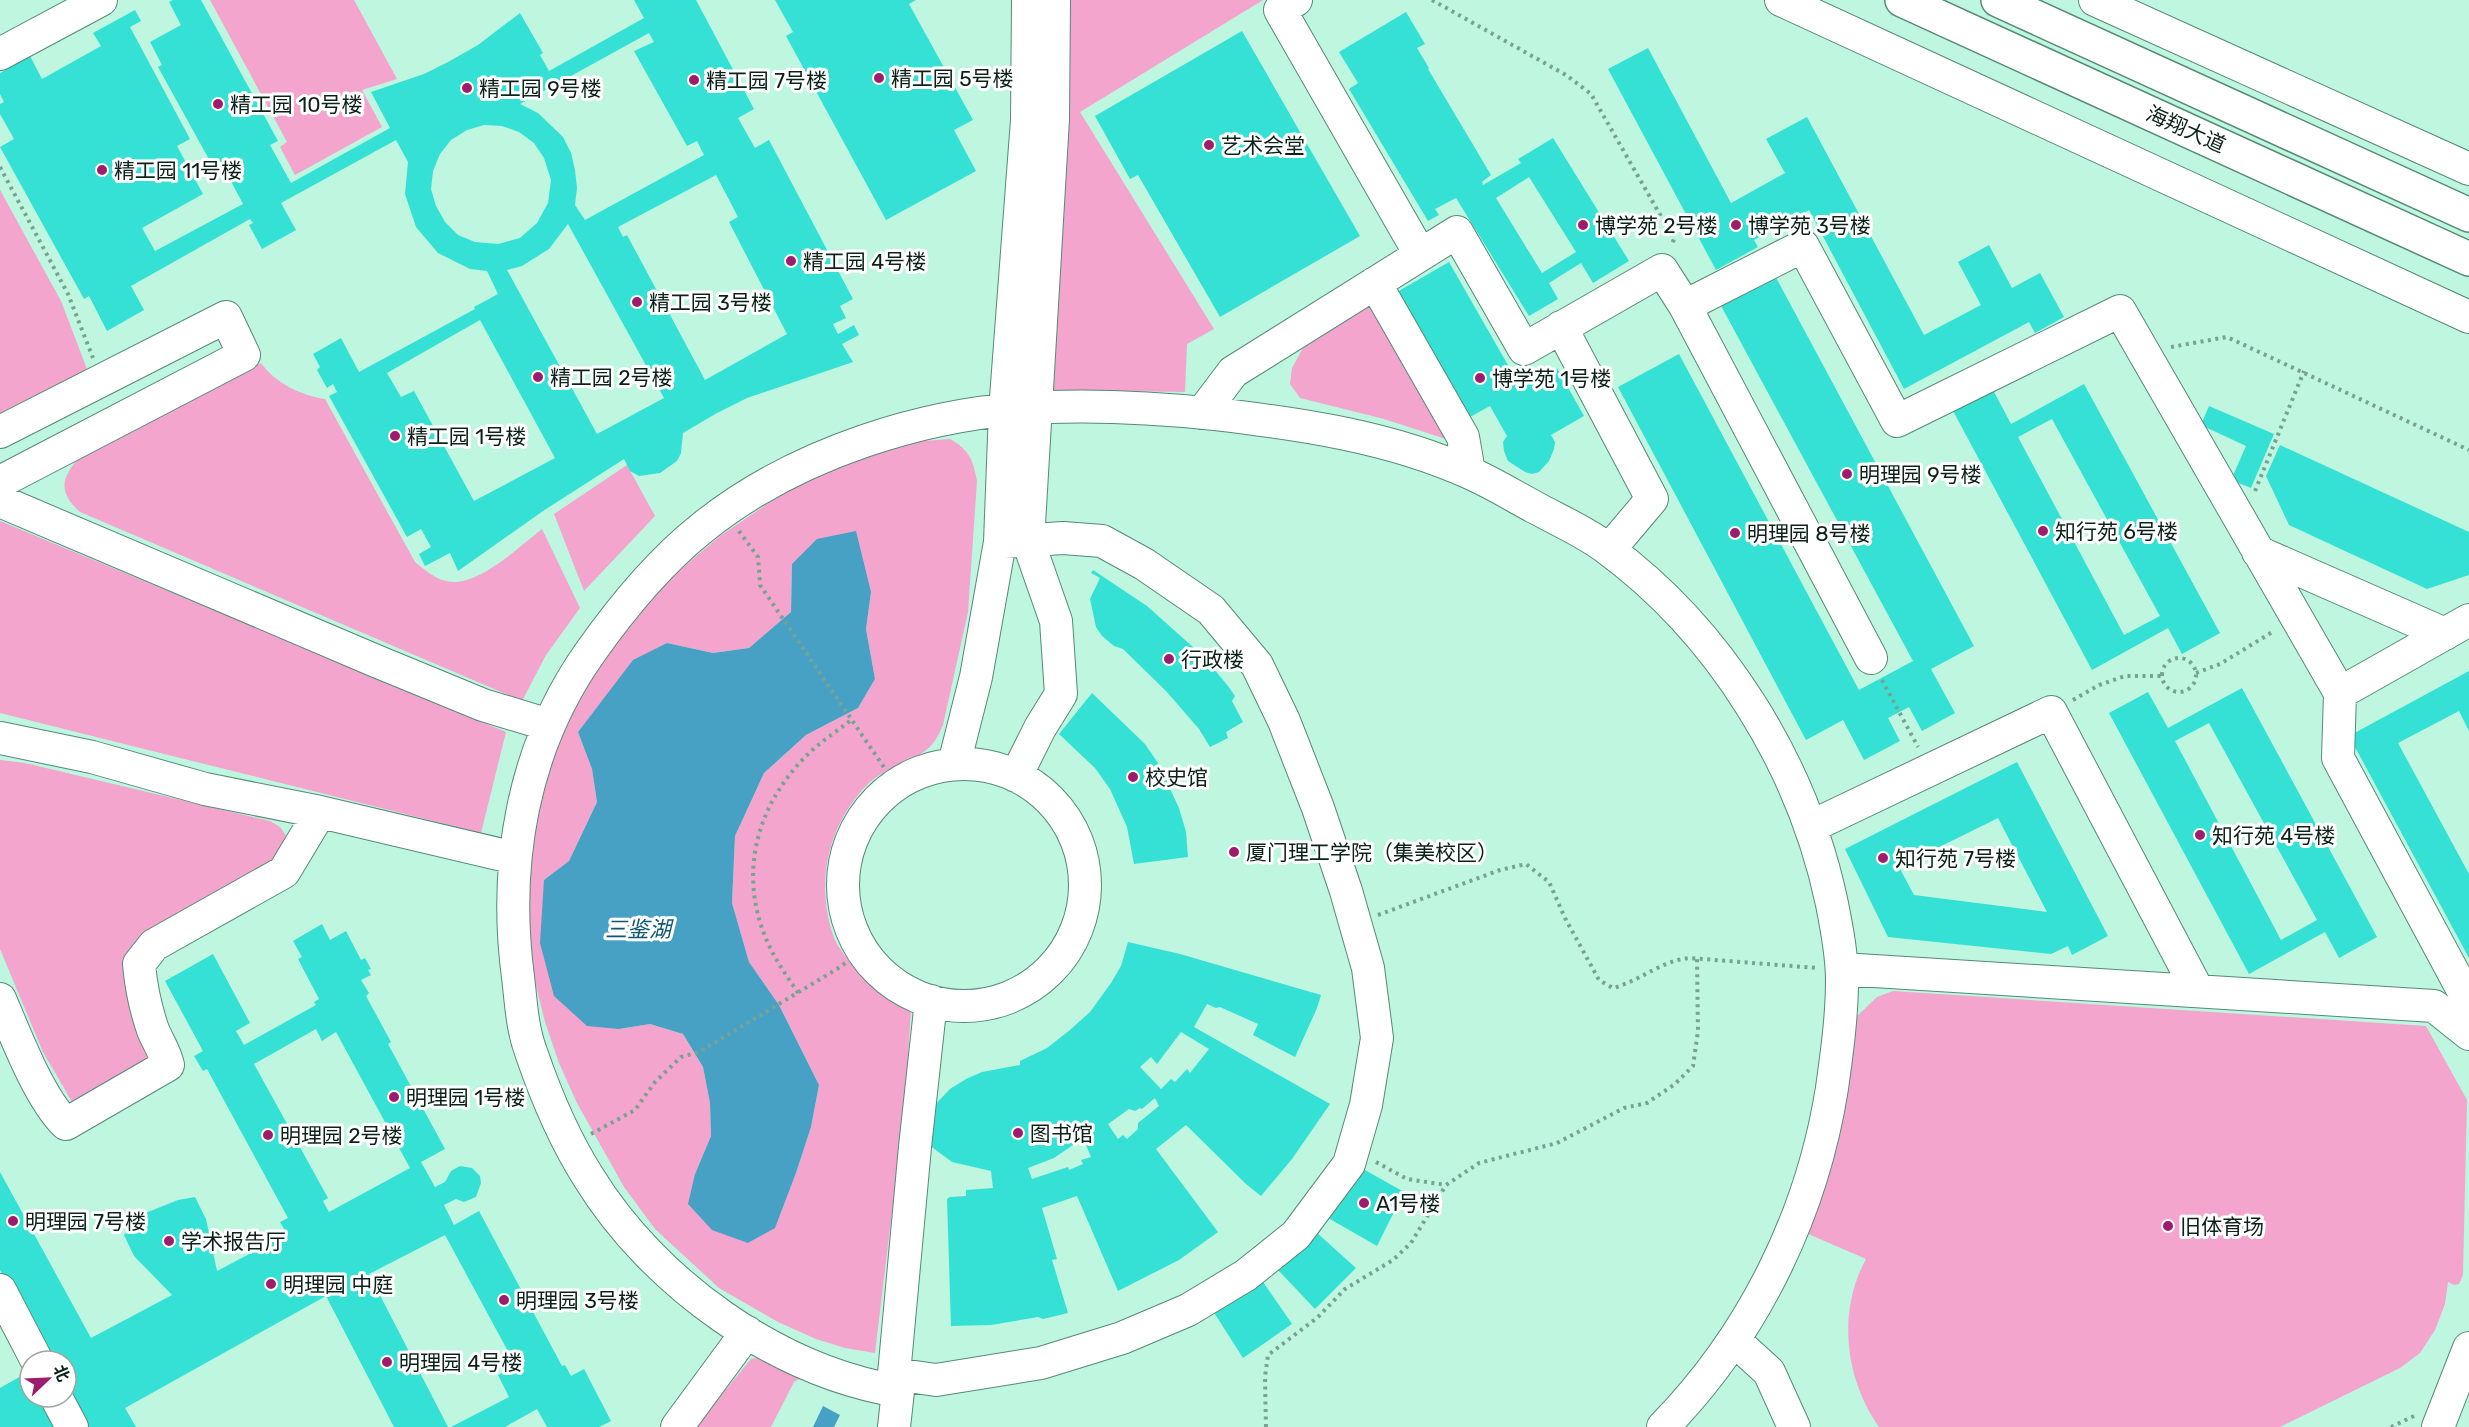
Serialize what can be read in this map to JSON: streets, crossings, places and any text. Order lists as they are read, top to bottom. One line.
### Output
{"streets":{"highway":["海翔大道"]},"water":["三鉴湖"],"places":["精工园 5号楼","精工园 7号楼","精工园 9号楼","精工园 10号楼","艺术会堂","精工园 11号楼","博学苑 2号楼","博学苑 3号楼","精工园 4号楼","精工园 3号楼","精工园 2号楼","博学苑 1号楼","精工园 1号楼","明理园 9号楼","知行苑 6号楼","明理园 8号楼","行政楼","校史馆","知行苑 4号楼","厦门理工学院（集美校区）","知行苑 7号楼","明理园 1号楼","图书馆","明理园 2号楼","A1号楼","明理园 7号楼","旧体育场","学术报告厅","明理园 中庭","明理园 3号楼","明理园 4号楼"],"north":"top right"}
